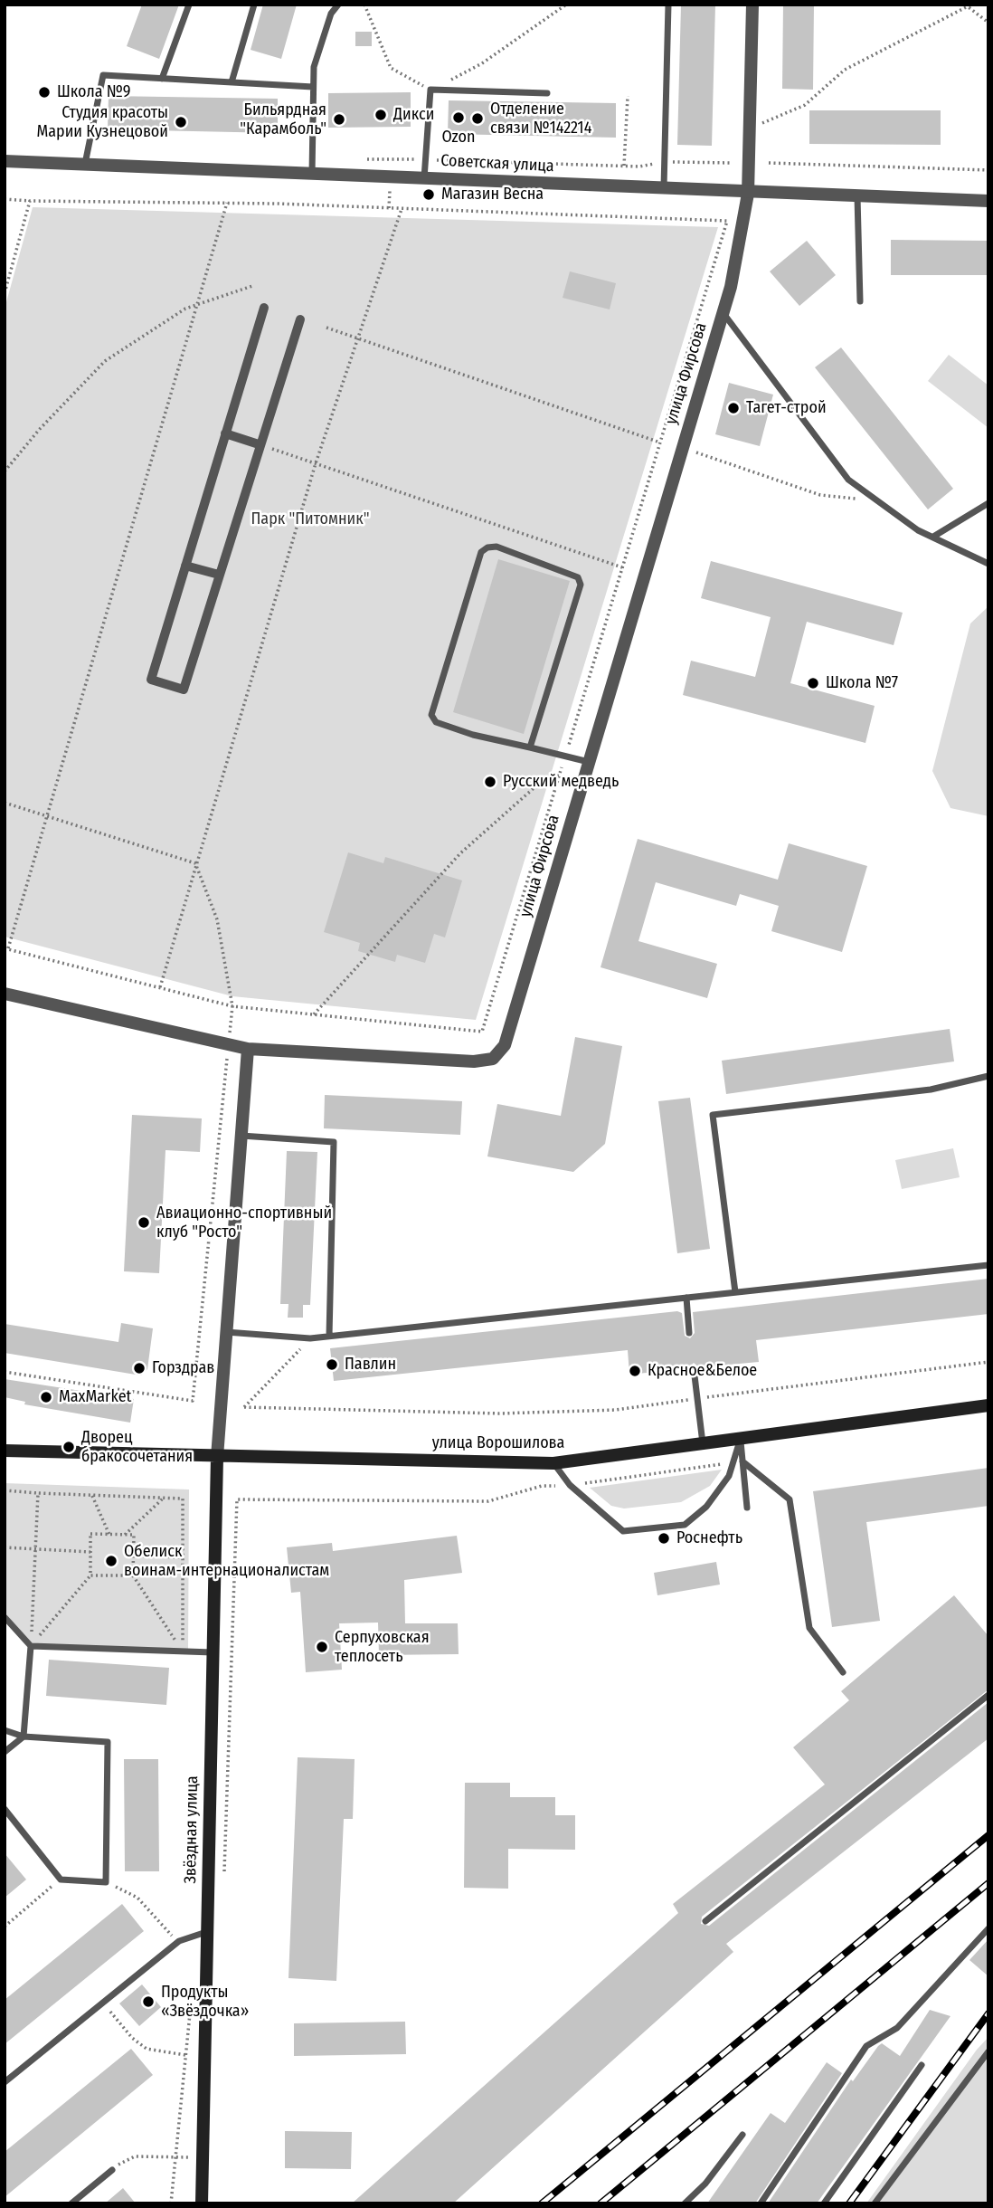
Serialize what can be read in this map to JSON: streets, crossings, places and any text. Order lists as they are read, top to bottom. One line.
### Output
{"streets":{"main road":["улица Ворошилова","Звёздная улица"],"street":["Советская улица","улица Фирсова"]},"crossings":[["Советская улица","улица Фирсова"],["улица Ворошилова","Звёздная улица"]],"parks":["Парк \"Питомник\""],"places":["Школа №9","Дикси","Ozon","Отделение связи №142214","Бильярдная \"Карамболь\"","Студия красоты Марии Кузнецовой","Магазин Весна","Тагет-строй","Школа №7","Русский медведь","Авиационно-спортивный клуб \"Росто\"","Павлин","Горздрав","Красное&Белое","MaxMarket","Дворец бракосочетания","Роснефть","Обелиск воинам-интернационалистам","Серпуховская теплосеть","Продукты «Звёздочка»"]}
